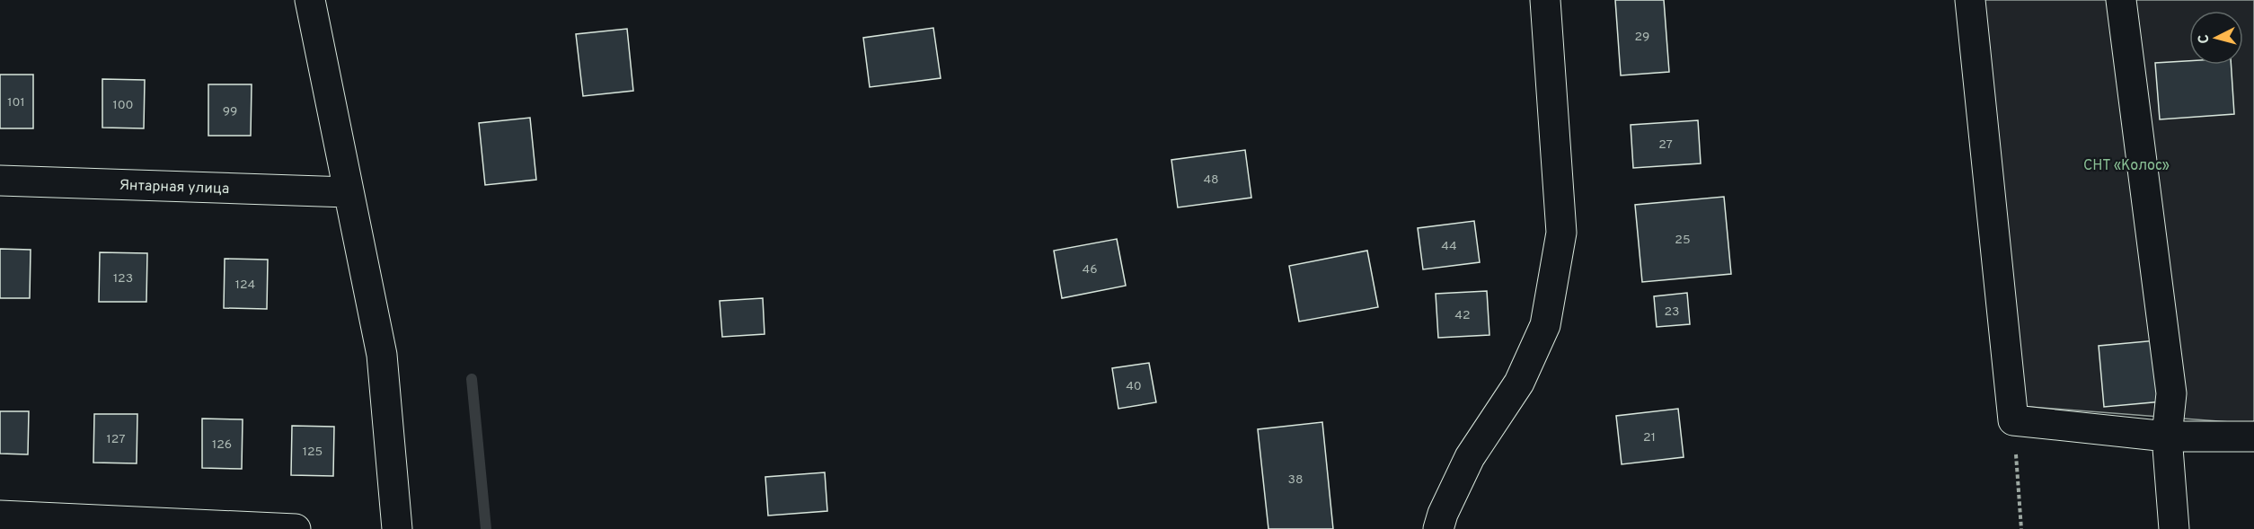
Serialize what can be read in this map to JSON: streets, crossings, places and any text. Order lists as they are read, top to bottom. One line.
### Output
{"streets":{"street":["Янтарная улица"]},"parks":["СНТ «Колос»"],"house_numbers":["29","101","100","99","27","48","25","44","46","123","124","23","42","40","21","127","126","125","38"],"north":"left"}
